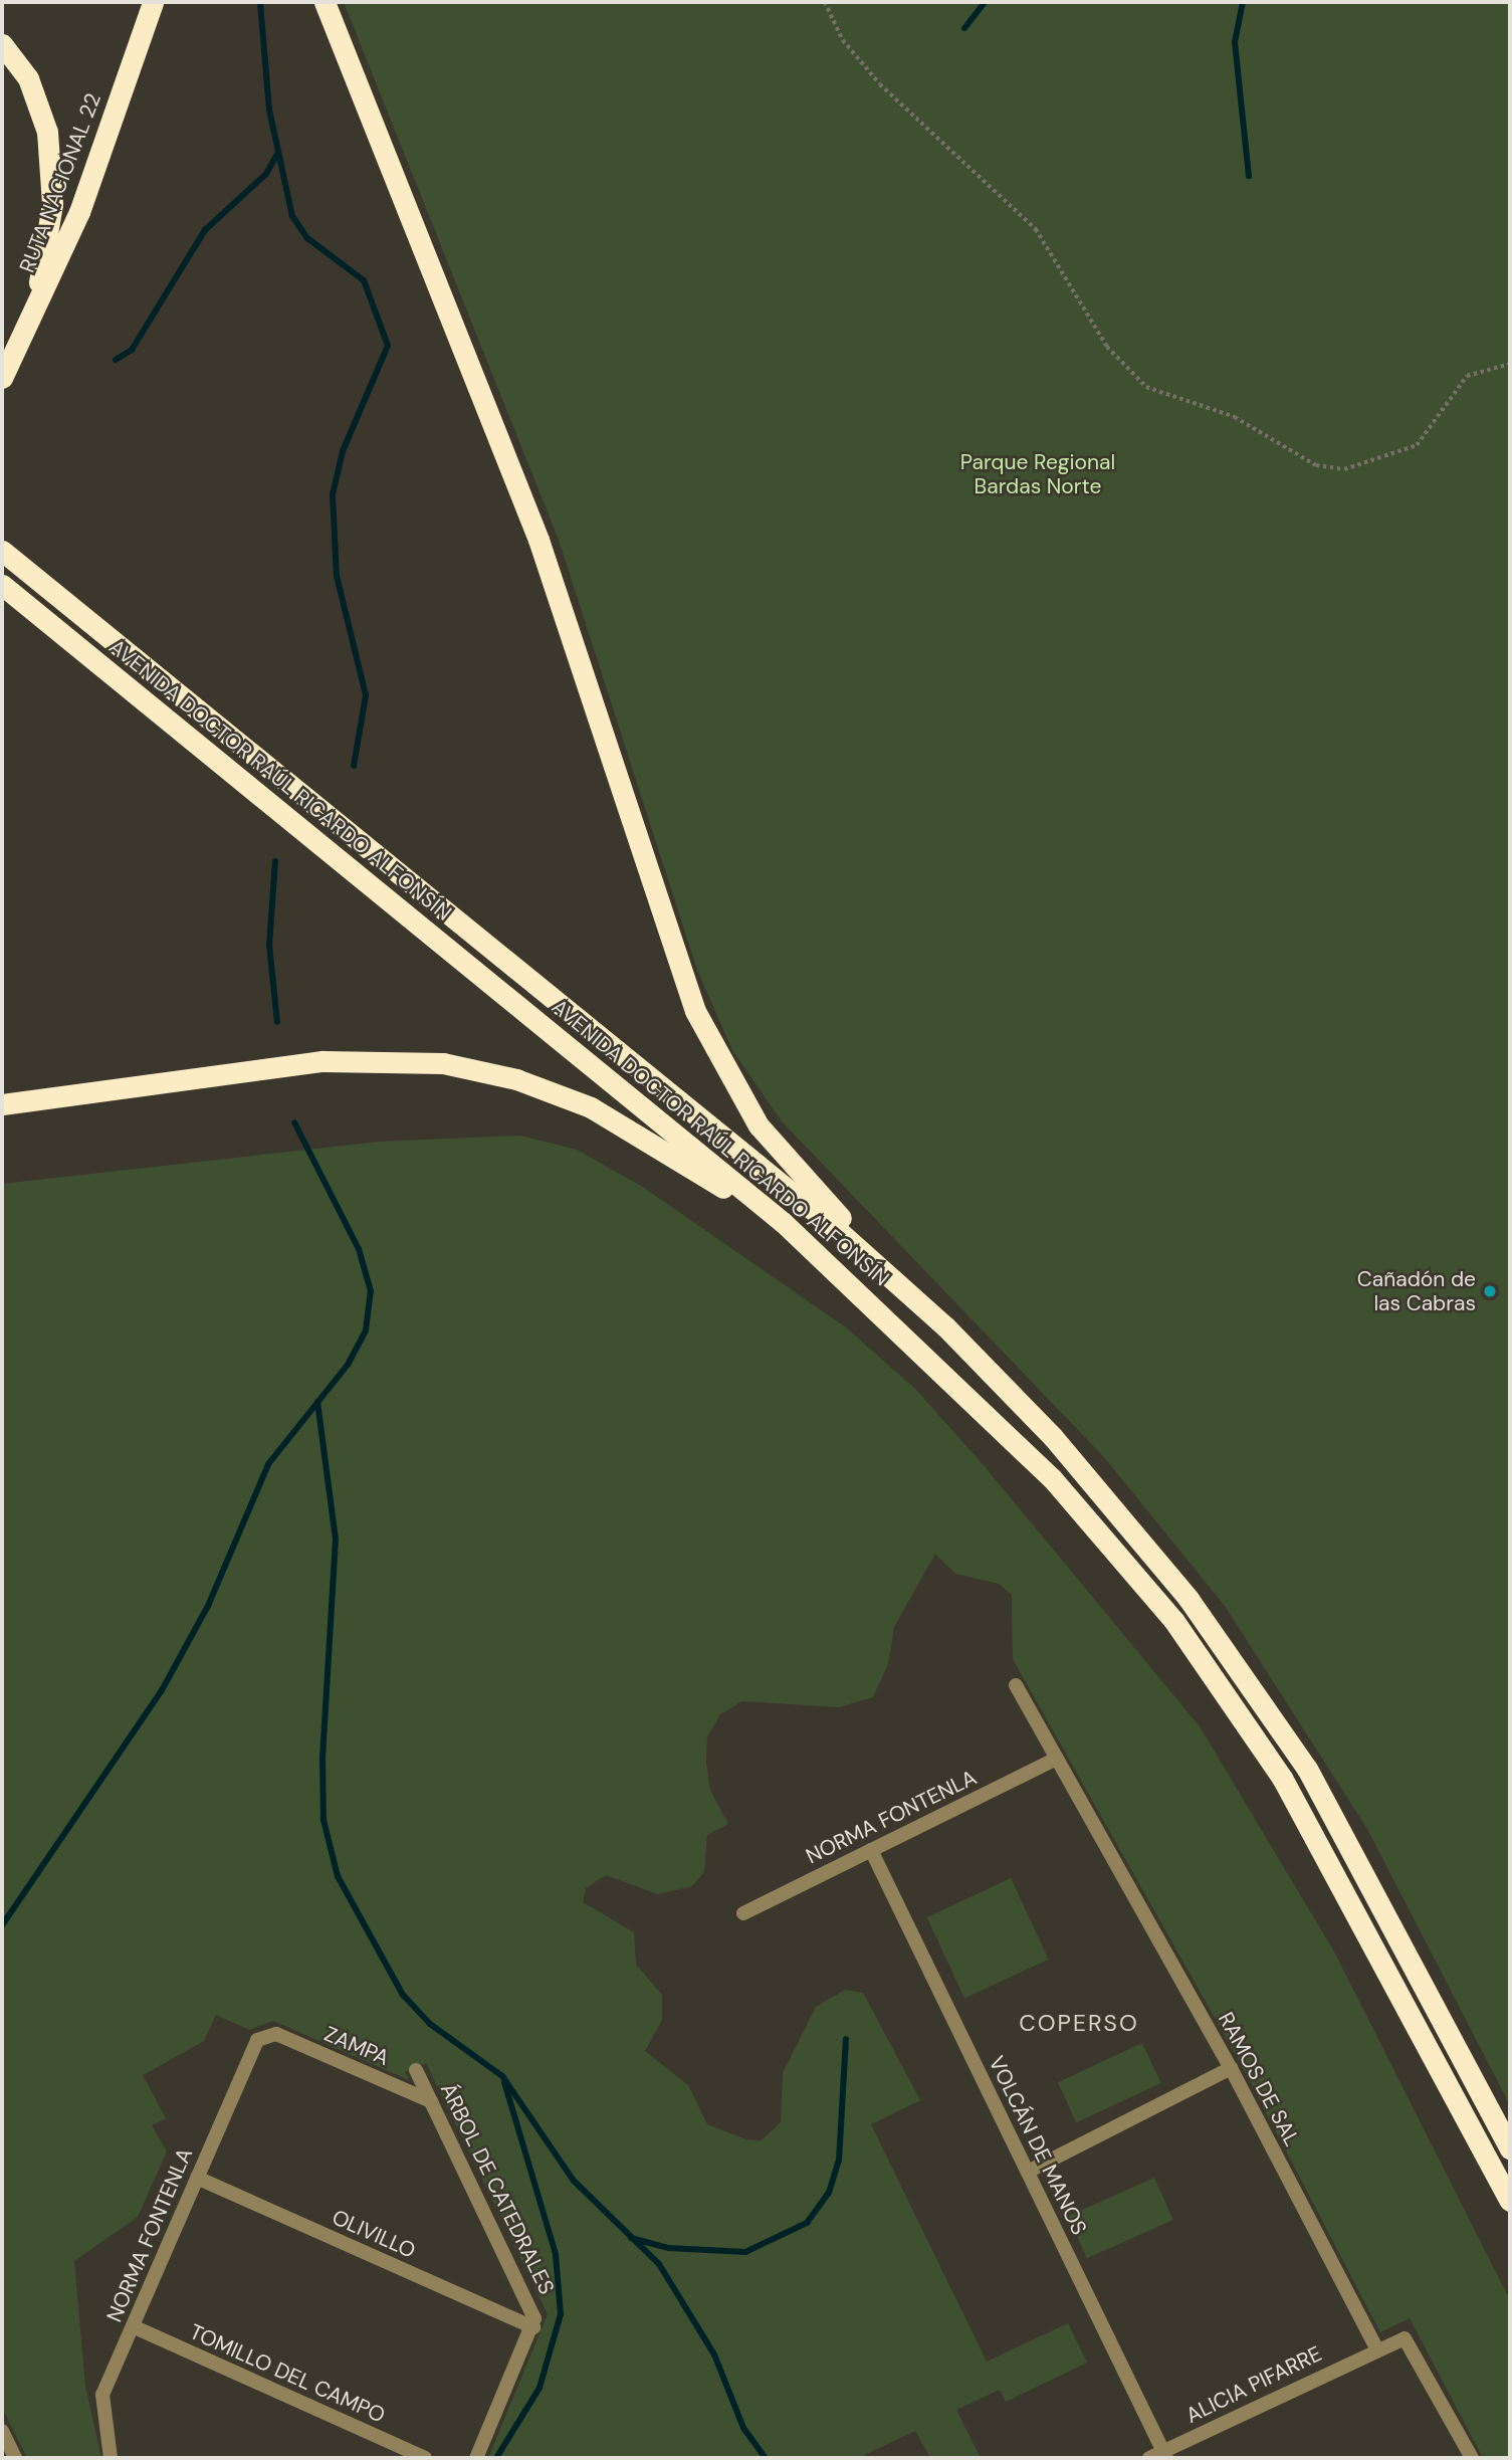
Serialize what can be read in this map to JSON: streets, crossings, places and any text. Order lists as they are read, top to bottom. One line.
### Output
{"streets":{"highway":["RUTA NACIONAL 22","AVENIDA DOCTOR RAÚL RICARDO ALFONSÍN"],"street":["NORMA FONTENLA","ZAMPA","RAMOS DE SAL","VOLCÁN DE MANOS","ÁRBOL DE CATEDRALES","OLIVILLO","TOMILLO DEL CAMPO","ALICIA PIFARRE"]},"crossings":[["NORMA FONTENLA","ZAMPA"],["NORMA FONTENLA","RAMOS DE SAL"],["NORMA FONTENLA","VOLCÁN DE MANOS"],["NORMA FONTENLA","OLIVILLO"],["NORMA FONTENLA","TOMILLO DEL CAMPO"],["ZAMPA","ÁRBOL DE CATEDRALES"],["RAMOS DE SAL","ALICIA PIFARRE"],["VOLCÁN DE MANOS","ALICIA PIFARRE"],["ÁRBOL DE CATEDRALES","OLIVILLO"]],"districts":["COPERSO"],"parks":["Parque Regional Bardas Norte"],"places":["Cañadón de las Cabras"]}
